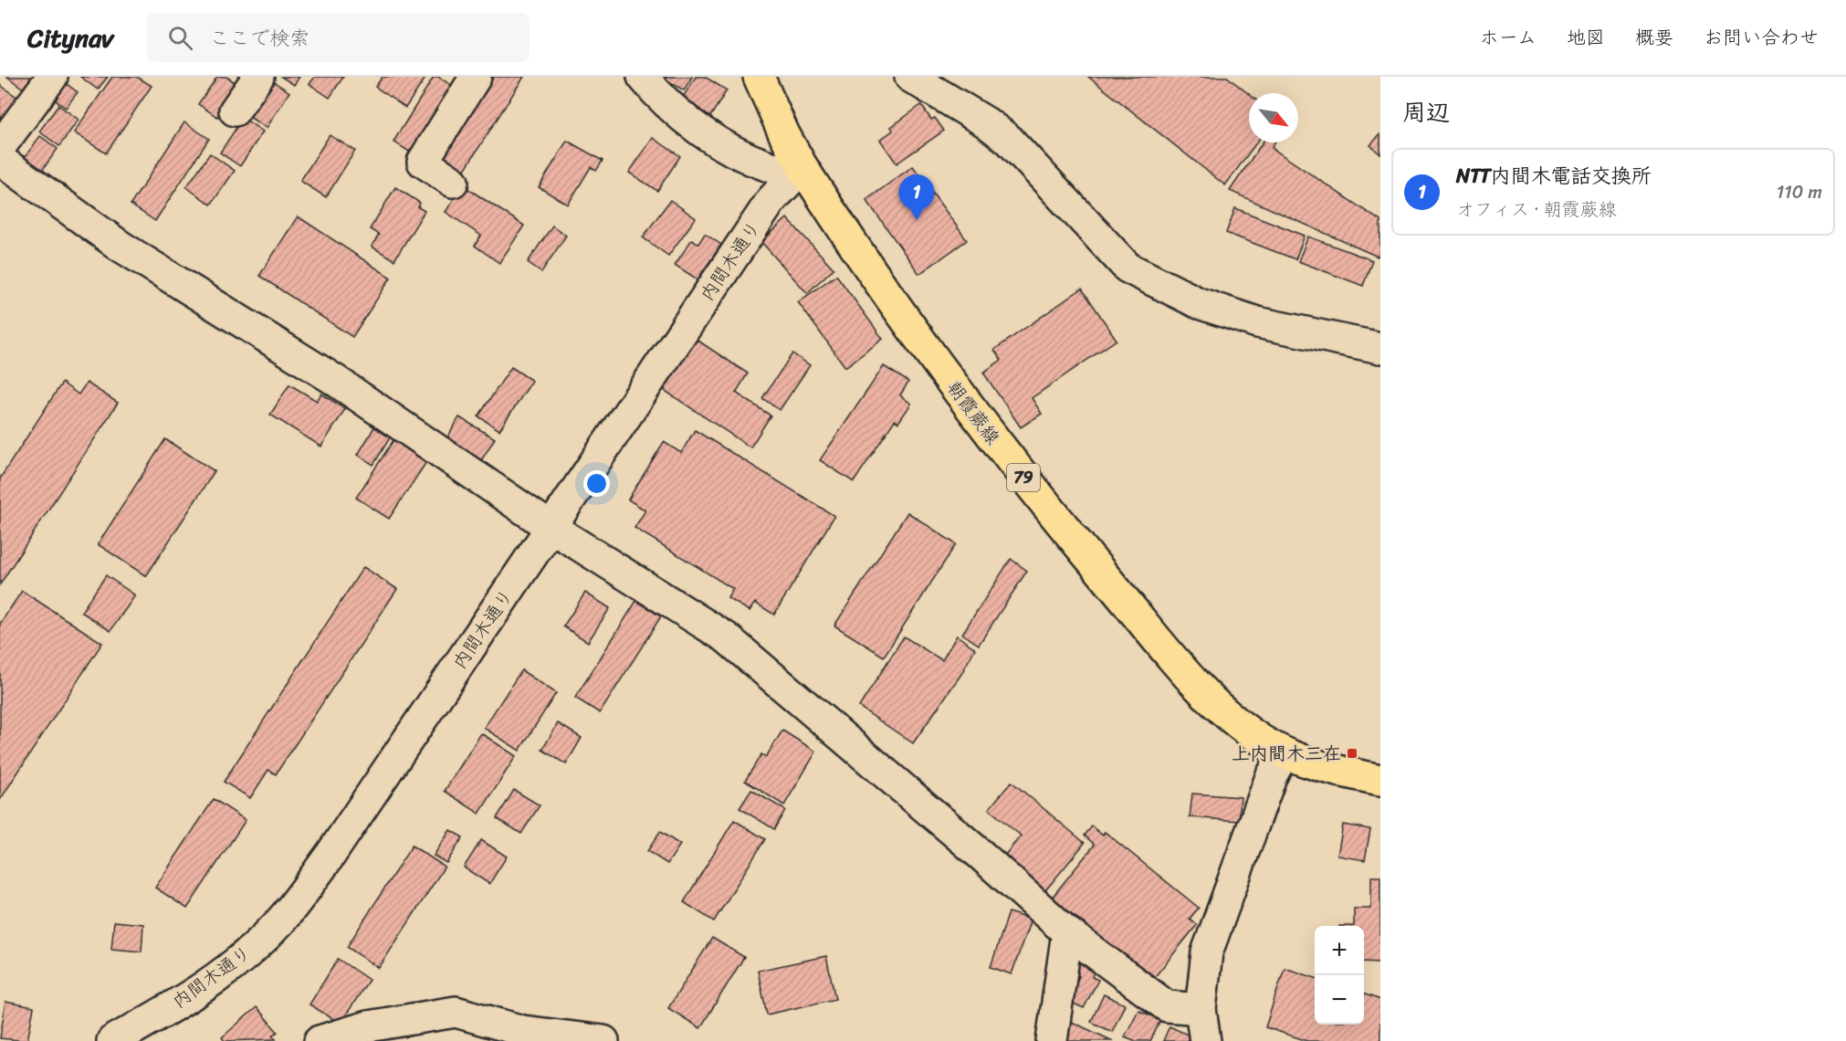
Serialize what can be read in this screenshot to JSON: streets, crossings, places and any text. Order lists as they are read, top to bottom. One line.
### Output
{"streets":{"main road":["朝霞蕨線","79"],"street":["内間木通り"]},"crossings":[["内間木通り","朝霞蕨線"]],"places":{"transit":["上内間木三在"]},"north":"bottom right","page":{"header":"Citynav","search":"ここで検索","nav":["ホーム","地図","概要","お問い合わせ"],"heading":"周辺","list":[{"mark":"1","name":"NTT内間木電話交換所","note":"オフィス · 朝霞蕨線","value":"110 m"}],"pins":"1","map_buttons":["+","−"]}}
